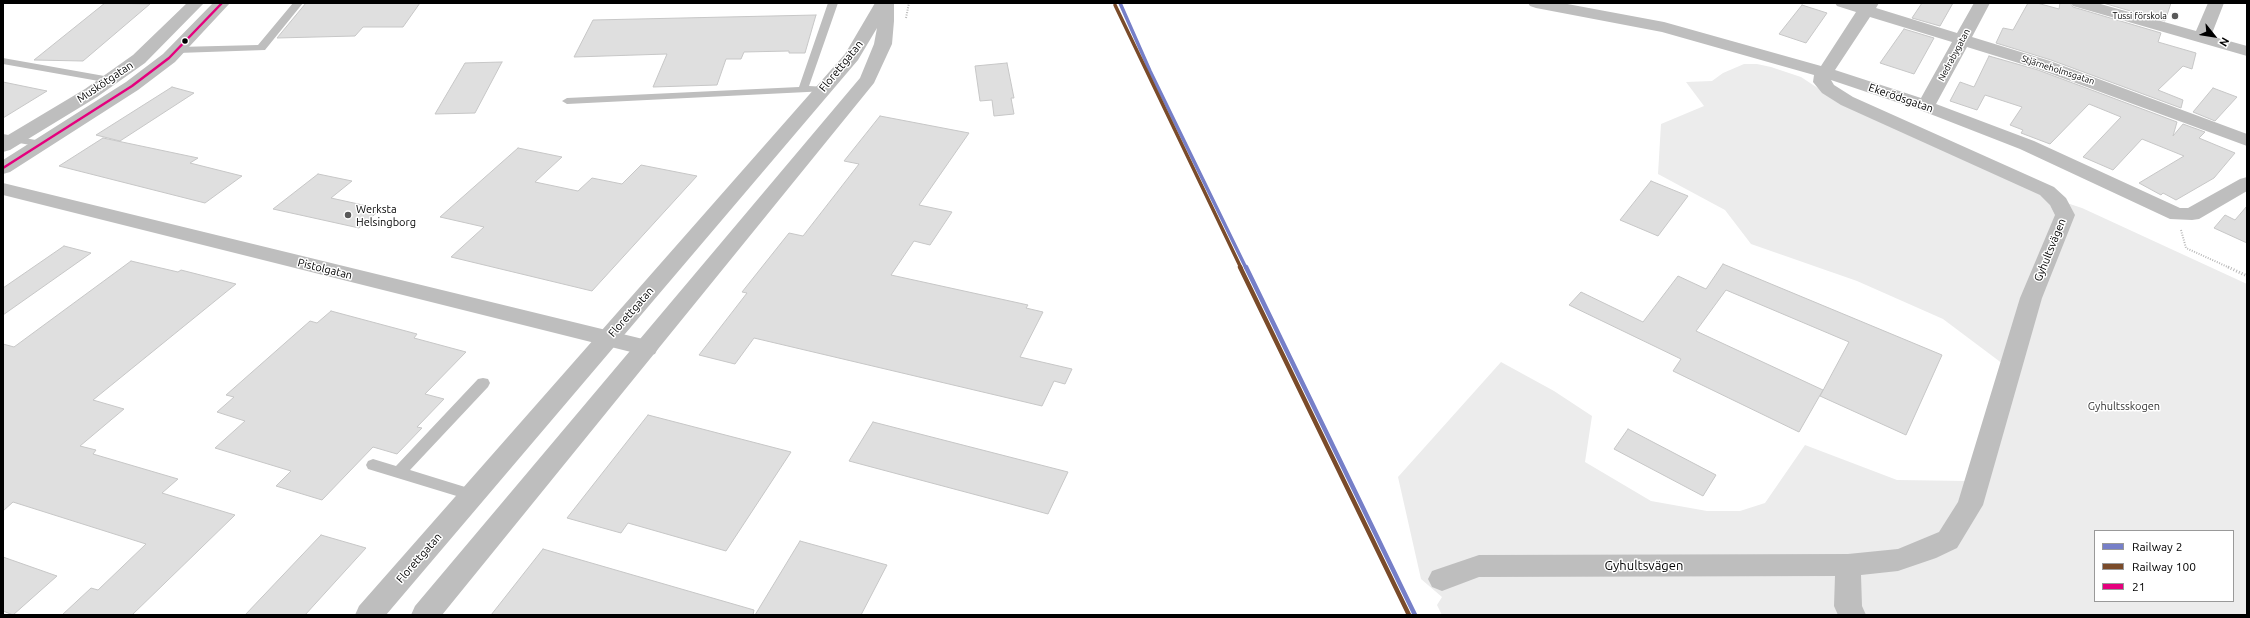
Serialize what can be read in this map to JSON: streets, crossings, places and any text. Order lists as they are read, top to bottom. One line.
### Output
{"streets":{"street":["Nedrabygatan","Florettgatan","Stjärneholmsgatan","Muskötgatan","Ekerödsgatan","Gyhultsvägen","Pistolgatan"]},"crossings":[["Nedrabygatan","Stjärneholmsgatan"],["Nedrabygatan","Ekerödsgatan"],["Florettgatan","Pistolgatan"],["Ekerödsgatan","Gyhultsvägen"]],"parks":["Gyhultsskogen"],"places":["Tussi förskola","Werksta Helsingborg"],"lines":["rail line 2","transit line 21","rail line 100"],"legend":["Railway 2","Railway 100","21"],"north":"bottom right"}
